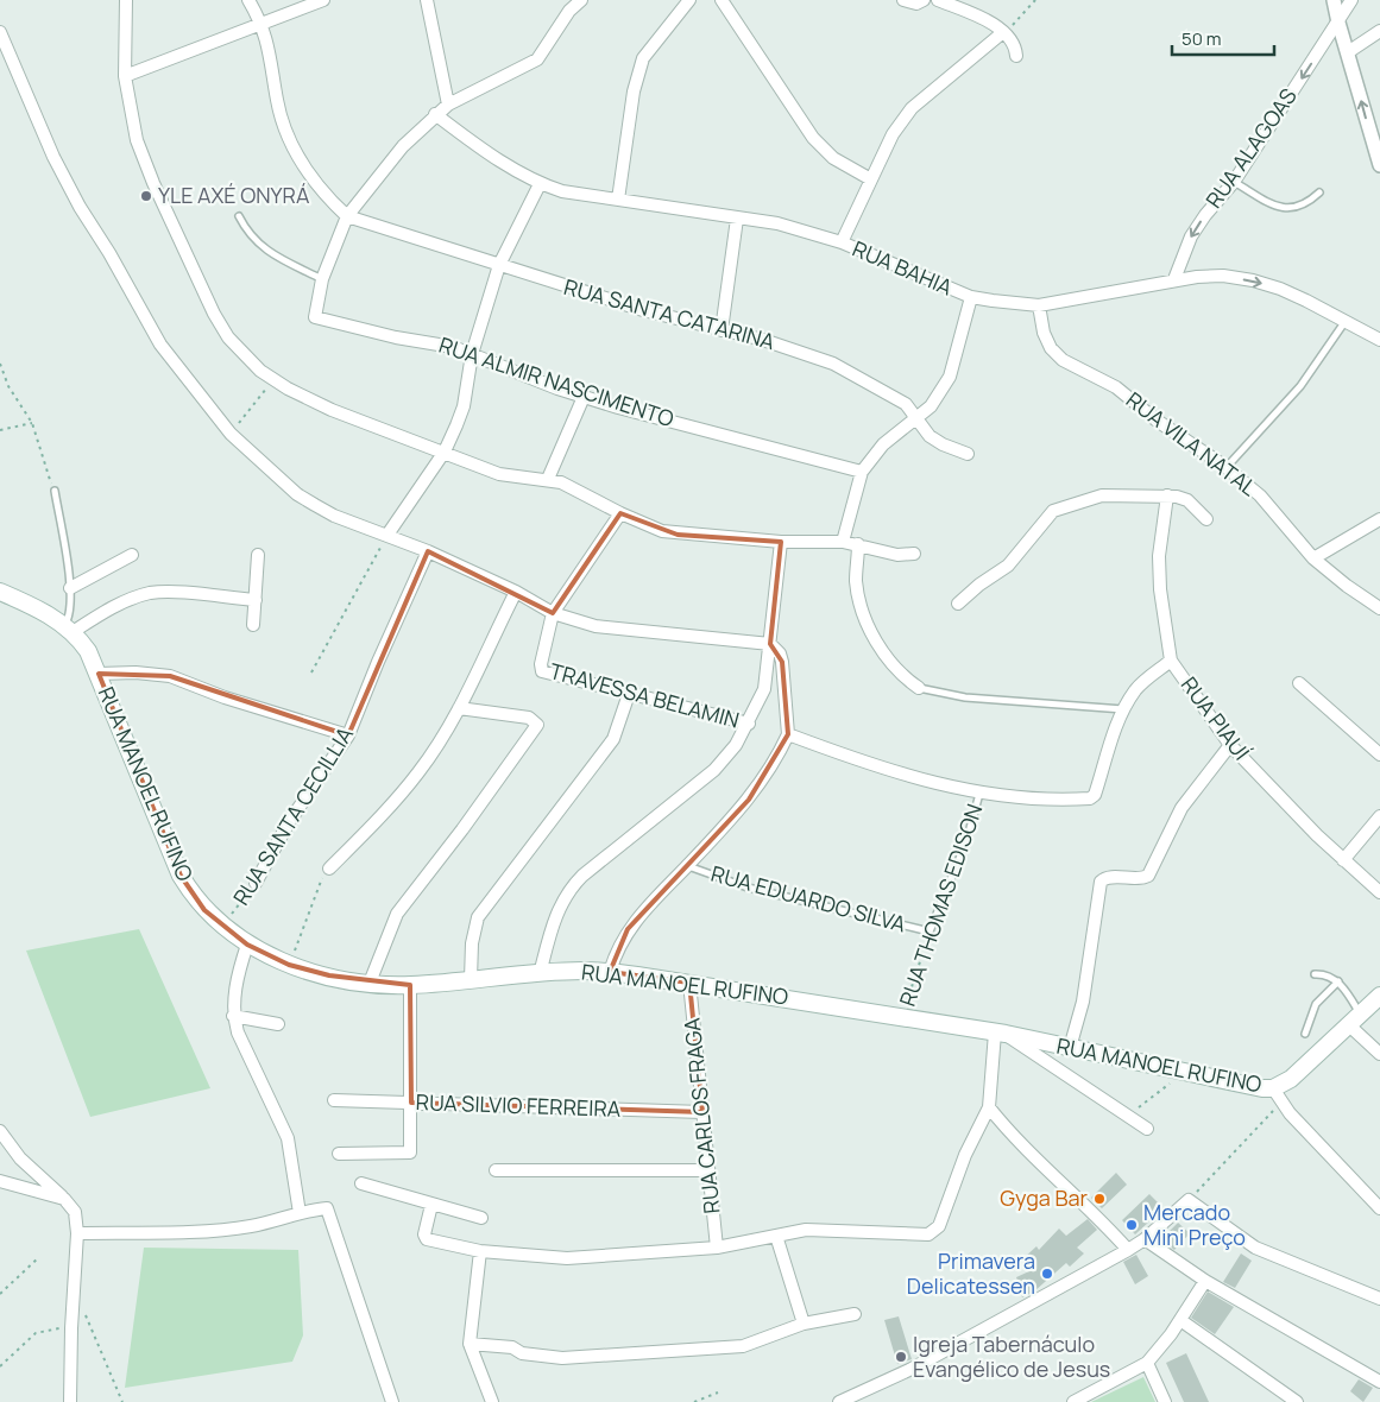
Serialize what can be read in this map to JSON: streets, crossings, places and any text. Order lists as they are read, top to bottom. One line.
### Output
{"streets":{"main road":["RUA MANOEL RUFINO"],"street":["RUA ALAGOAS","RUA BAHIA","RUA SANTA CATARINA","RUA ALMIR NASCIMENTO","RUA VILA NATAL","TRAVESSA BELAMIN","RUA PIAUÍ","RUA SANTA CECILLIA","RUA SILVIO FERREIRA","RUA CARLOS FRAGA"],"lane":["RUA EDUARDO SILVA","RUA THOMAS EDISON"]},"crossings":[["RUA ALAGOAS","RUA BAHIA"],["RUA BAHIA","RUA VILA NATAL"],["RUA MANOEL RUFINO","RUA THOMAS EDISON"],["RUA MANOEL RUFINO","RUA CARLOS FRAGA"],["RUA EDUARDO SILVA","RUA THOMAS EDISON"],["RUA SILVIO FERREIRA","RUA CARLOS FRAGA"]],"one_way":["RUA ALAGOAS"],"places":["YLE AXÉ ONYRÁ","Gyga Bar","Mercado Mini Preço","Primavera Delicatessen","Igreja Tabernáculo Evangélico de Jesus"],"scale_bar":"50 m"}
